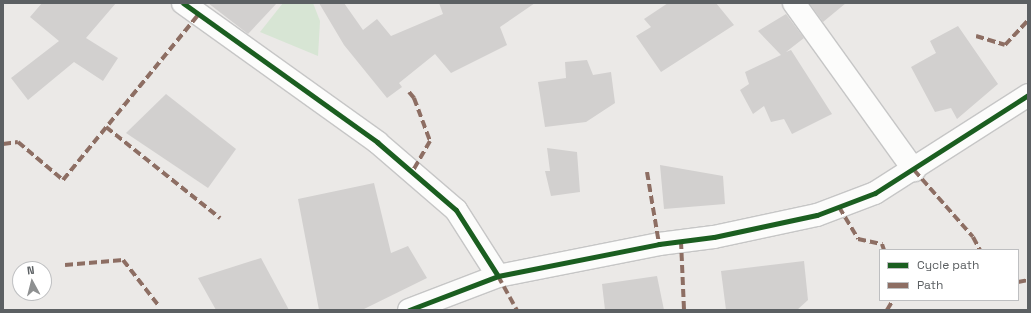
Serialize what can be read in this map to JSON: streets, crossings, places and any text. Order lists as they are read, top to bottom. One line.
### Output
{"legend":["Cycle path","Path"],"north":"top"}
